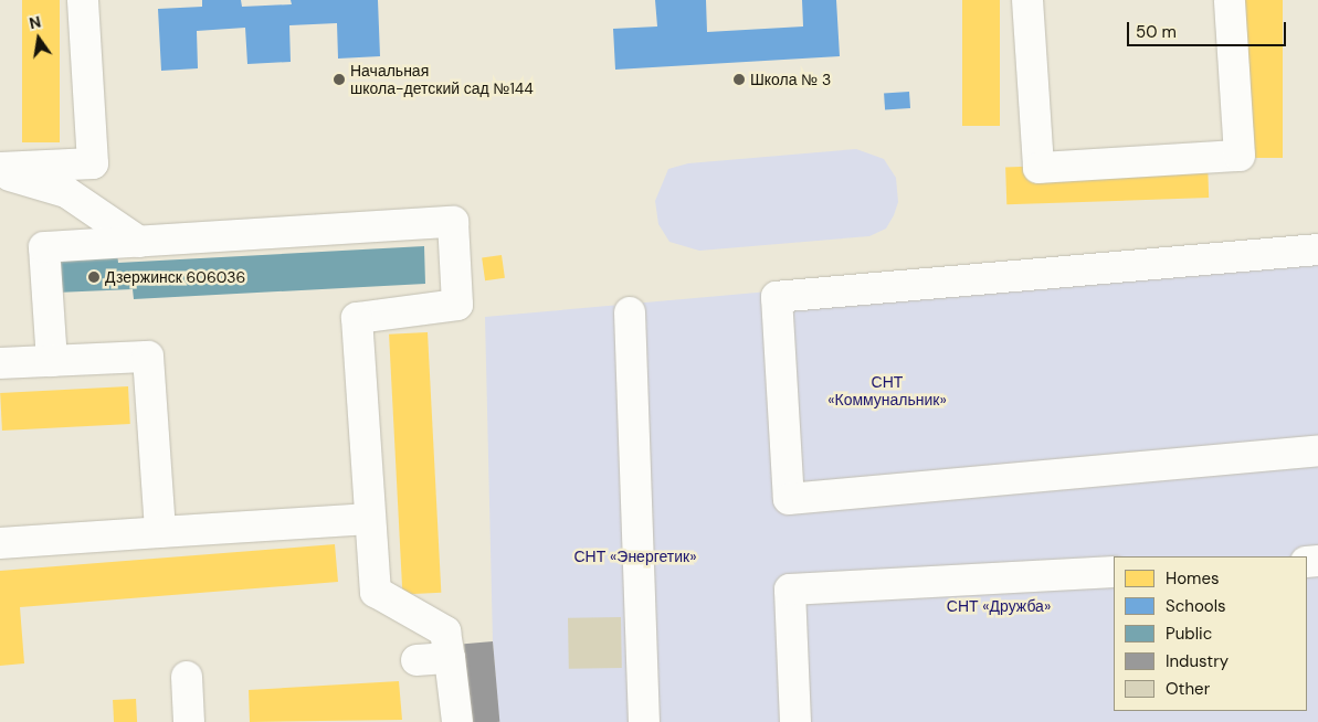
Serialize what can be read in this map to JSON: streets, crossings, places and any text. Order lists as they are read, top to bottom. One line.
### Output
{"parks":["СНТ «Коммунальник»","СНТ «Энергетик»","СНТ «Дружба»"],"places":["Начальная школа-детский сад №144","Школа № 3","Дзержинск 606036"],"legend":["Homes","Schools","Public","Industry","Other"],"scale_bar":"50 m","north":"top"}
